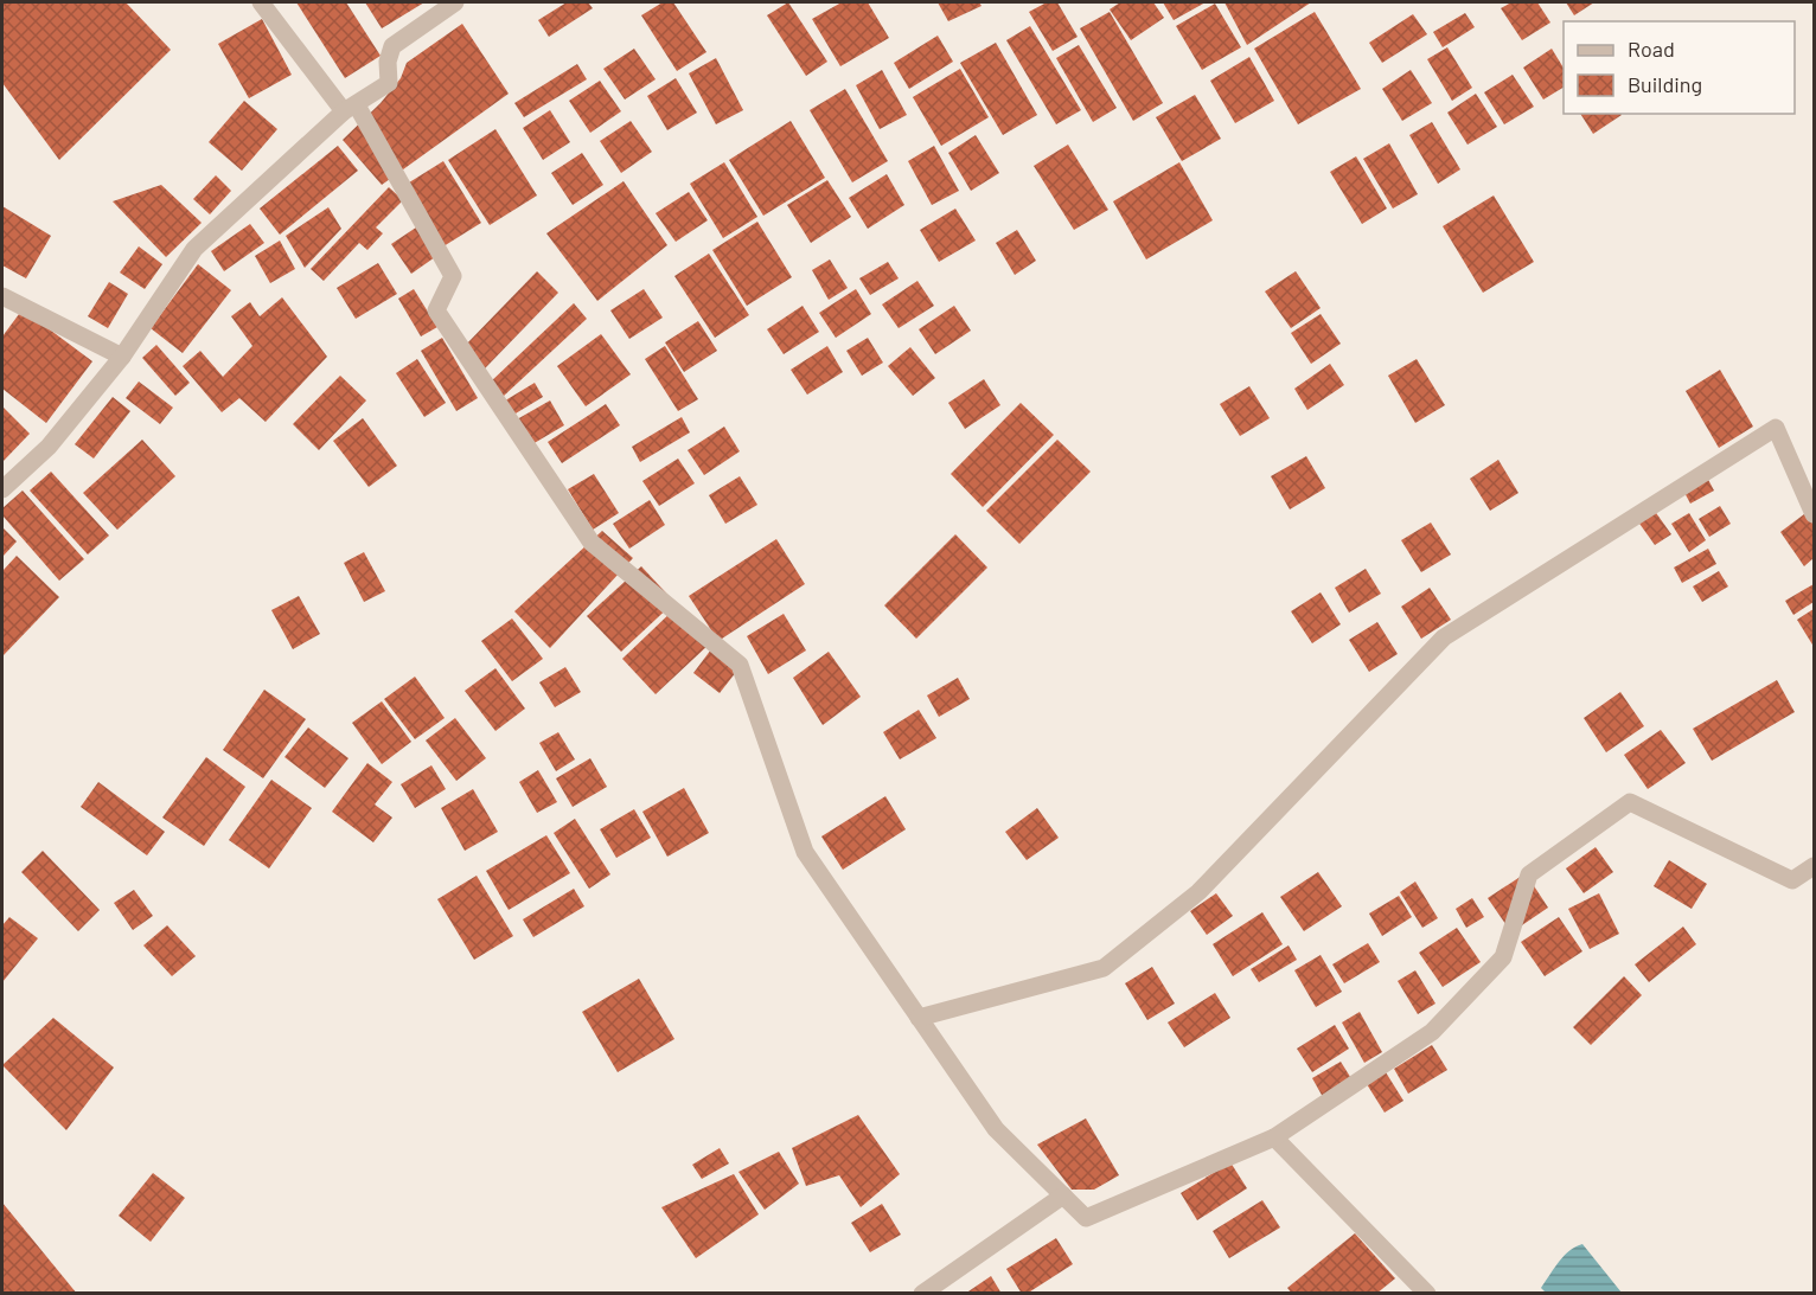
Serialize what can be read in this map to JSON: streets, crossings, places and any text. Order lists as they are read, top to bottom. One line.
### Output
{"legend":["Road","Building"]}
